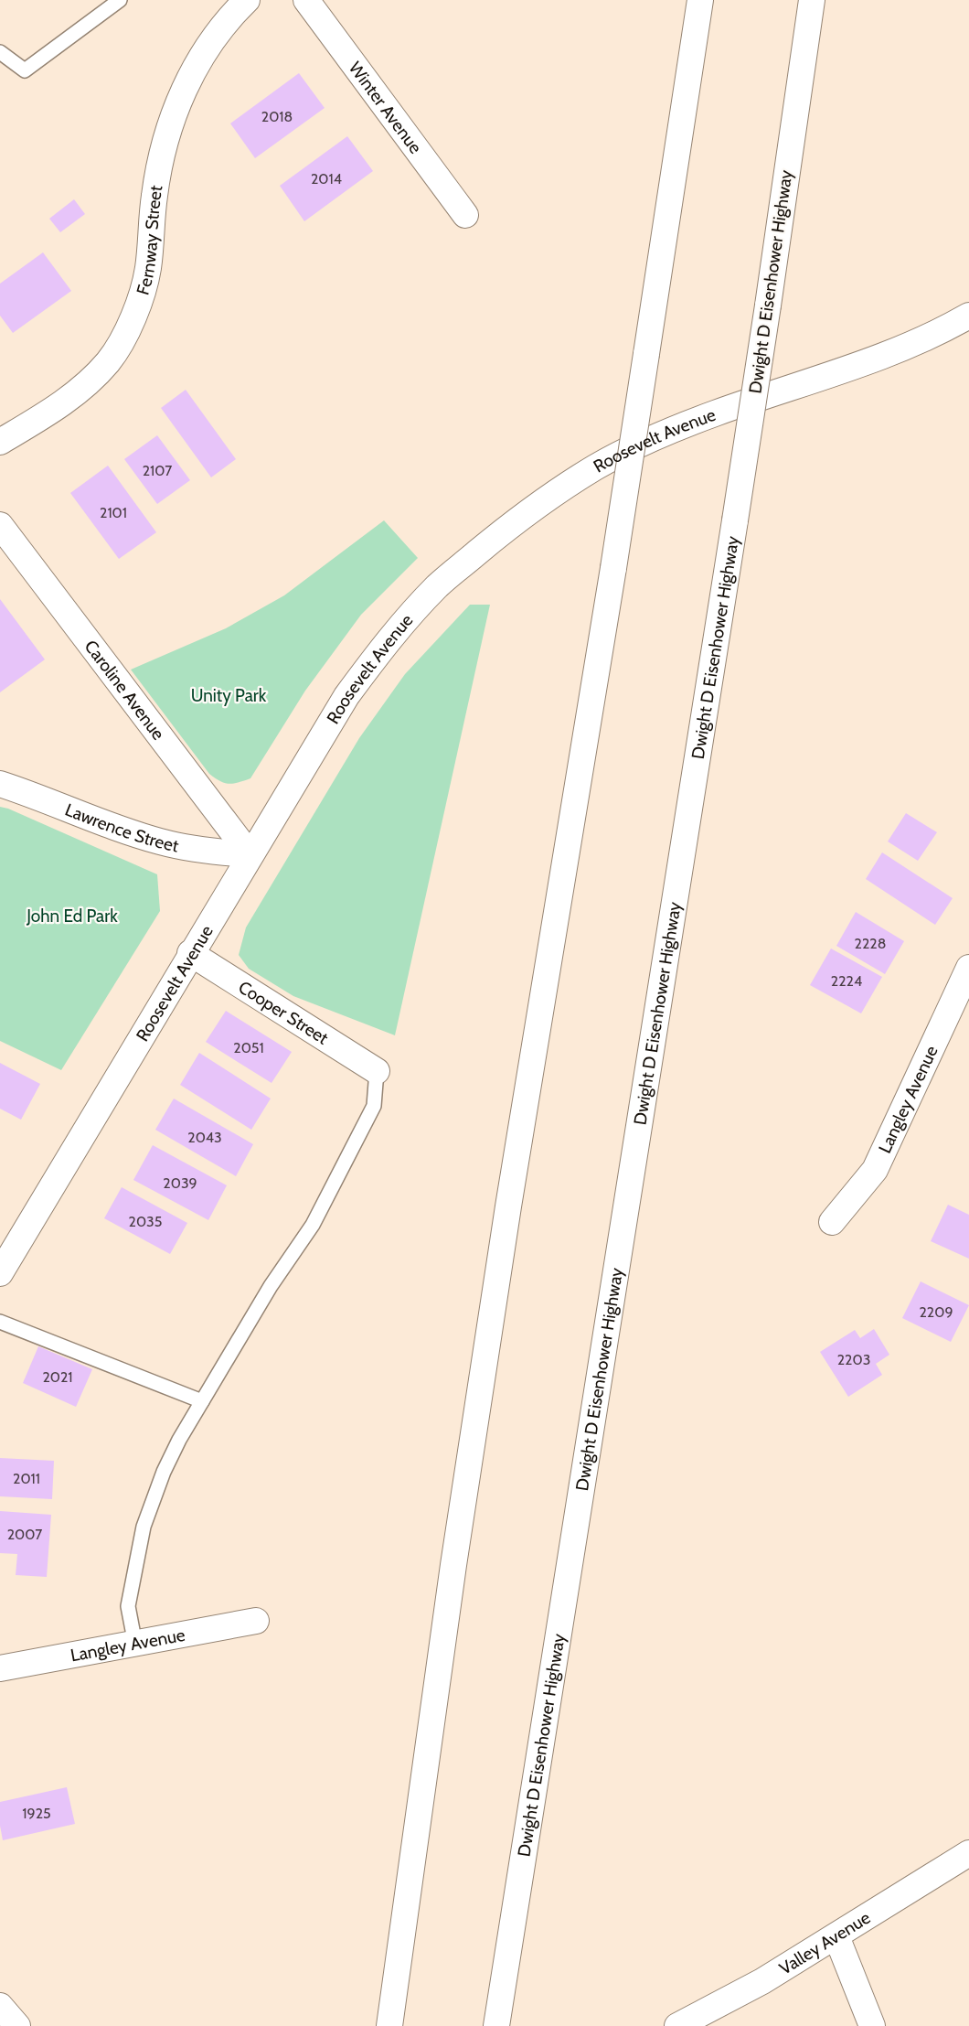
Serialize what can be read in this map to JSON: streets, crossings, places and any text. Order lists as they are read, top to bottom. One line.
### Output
{"streets":{"main road":["Winter Avenue","Fernway Street","Dwight D Eisenhower Highway","Roosevelt Avenue","Caroline Avenue","Lawrence Street","Cooper Street","Langley Avenue","Valley Avenue"]},"crossings":[["Roosevelt Avenue","Caroline Avenue"],["Roosevelt Avenue","Lawrence Street"],["Roosevelt Avenue","Cooper Street"],["Caroline Avenue","Lawrence Street"]],"parks":["Unity Park","John Ed Park"],"house_numbers":["2018","2014","2107","2101","2228","2224","2051","2043","2039","2035","2209","2203","2021","2011","2007","1925"]}
